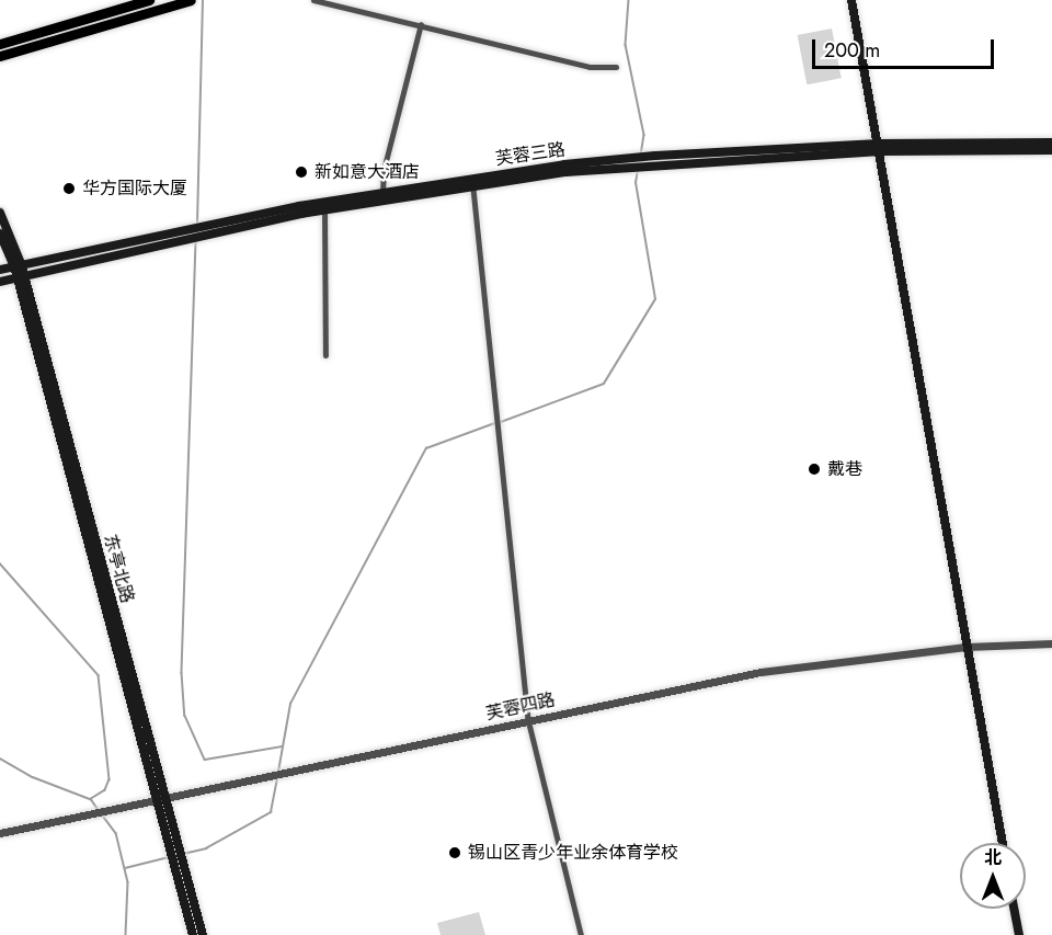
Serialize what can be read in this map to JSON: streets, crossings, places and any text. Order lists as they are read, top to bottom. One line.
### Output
{"streets":{"main road":["芙蓉三路","东亭北路"],"street":["芙蓉四路"]},"crossings":[["芙蓉三路","东亭北路"],["东亭北路","芙蓉四路"]],"places":["新如意大酒店","华方国际大厦","戴巷","锡山区青少年业余体育学校"],"scale_bar":"200 m","north":"top"}
